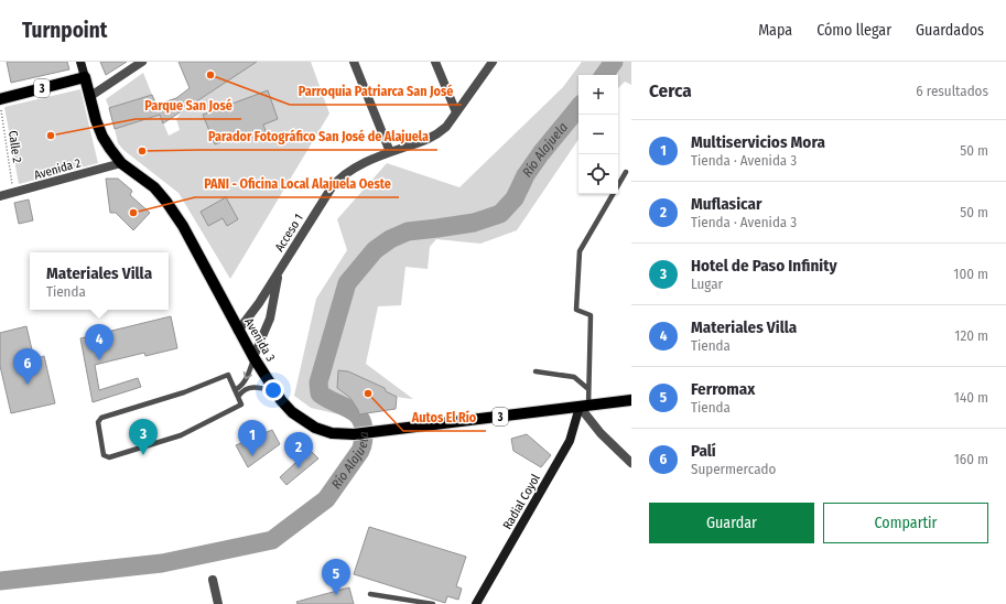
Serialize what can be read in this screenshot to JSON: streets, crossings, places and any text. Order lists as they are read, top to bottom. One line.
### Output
{"streets":{"main road":["3","Avenida 3"],"street":["Avenida 2","Acceso 1","Radial Coyol"],"path":["Calle 2"]},"crossings":[["3","Avenida 3"],["Calle 2","Avenida 2"],["Avenida 2","Avenida 3"],["Acceso 1","Avenida 3"],["Avenida 3","Radial Coyol"]],"water":["Río Alajuela"],"places":["Parroquia Patriarca San José","Parque San José","Parador Fotográfico San José de Alajuela","PANI - Oficina Local Alajuela Oeste","Autos El Río"],"page":{"header":"Turnpoint","nav":["Mapa","Cómo llegar","Guardados"],"heading":["Cerca","6 resultados"],"map_buttons":["+","−"],"list":[{"mark":"1","name":"Multiservicios Mora","note":"Tienda · Avenida 3","value":"50 m"},{"mark":"2","name":"Muflasicar","note":"Tienda · Avenida 3","value":"50 m"},{"mark":"3","name":"Hotel de Paso Infinity","note":"Lugar","value":"100 m"},{"mark":"4","name":"Materiales Villa","note":"Tienda","value":"120 m"},{"mark":"5","name":"Ferromax","note":"Tienda","value":"140 m"},{"mark":"6","name":"Palí","note":"Supermercado","value":"160 m"}],"popup":["Materiales Villa","Tienda"],"pins":["4","6","3","1","2","5"],"buttons":["Guardar","Compartir"]}}
